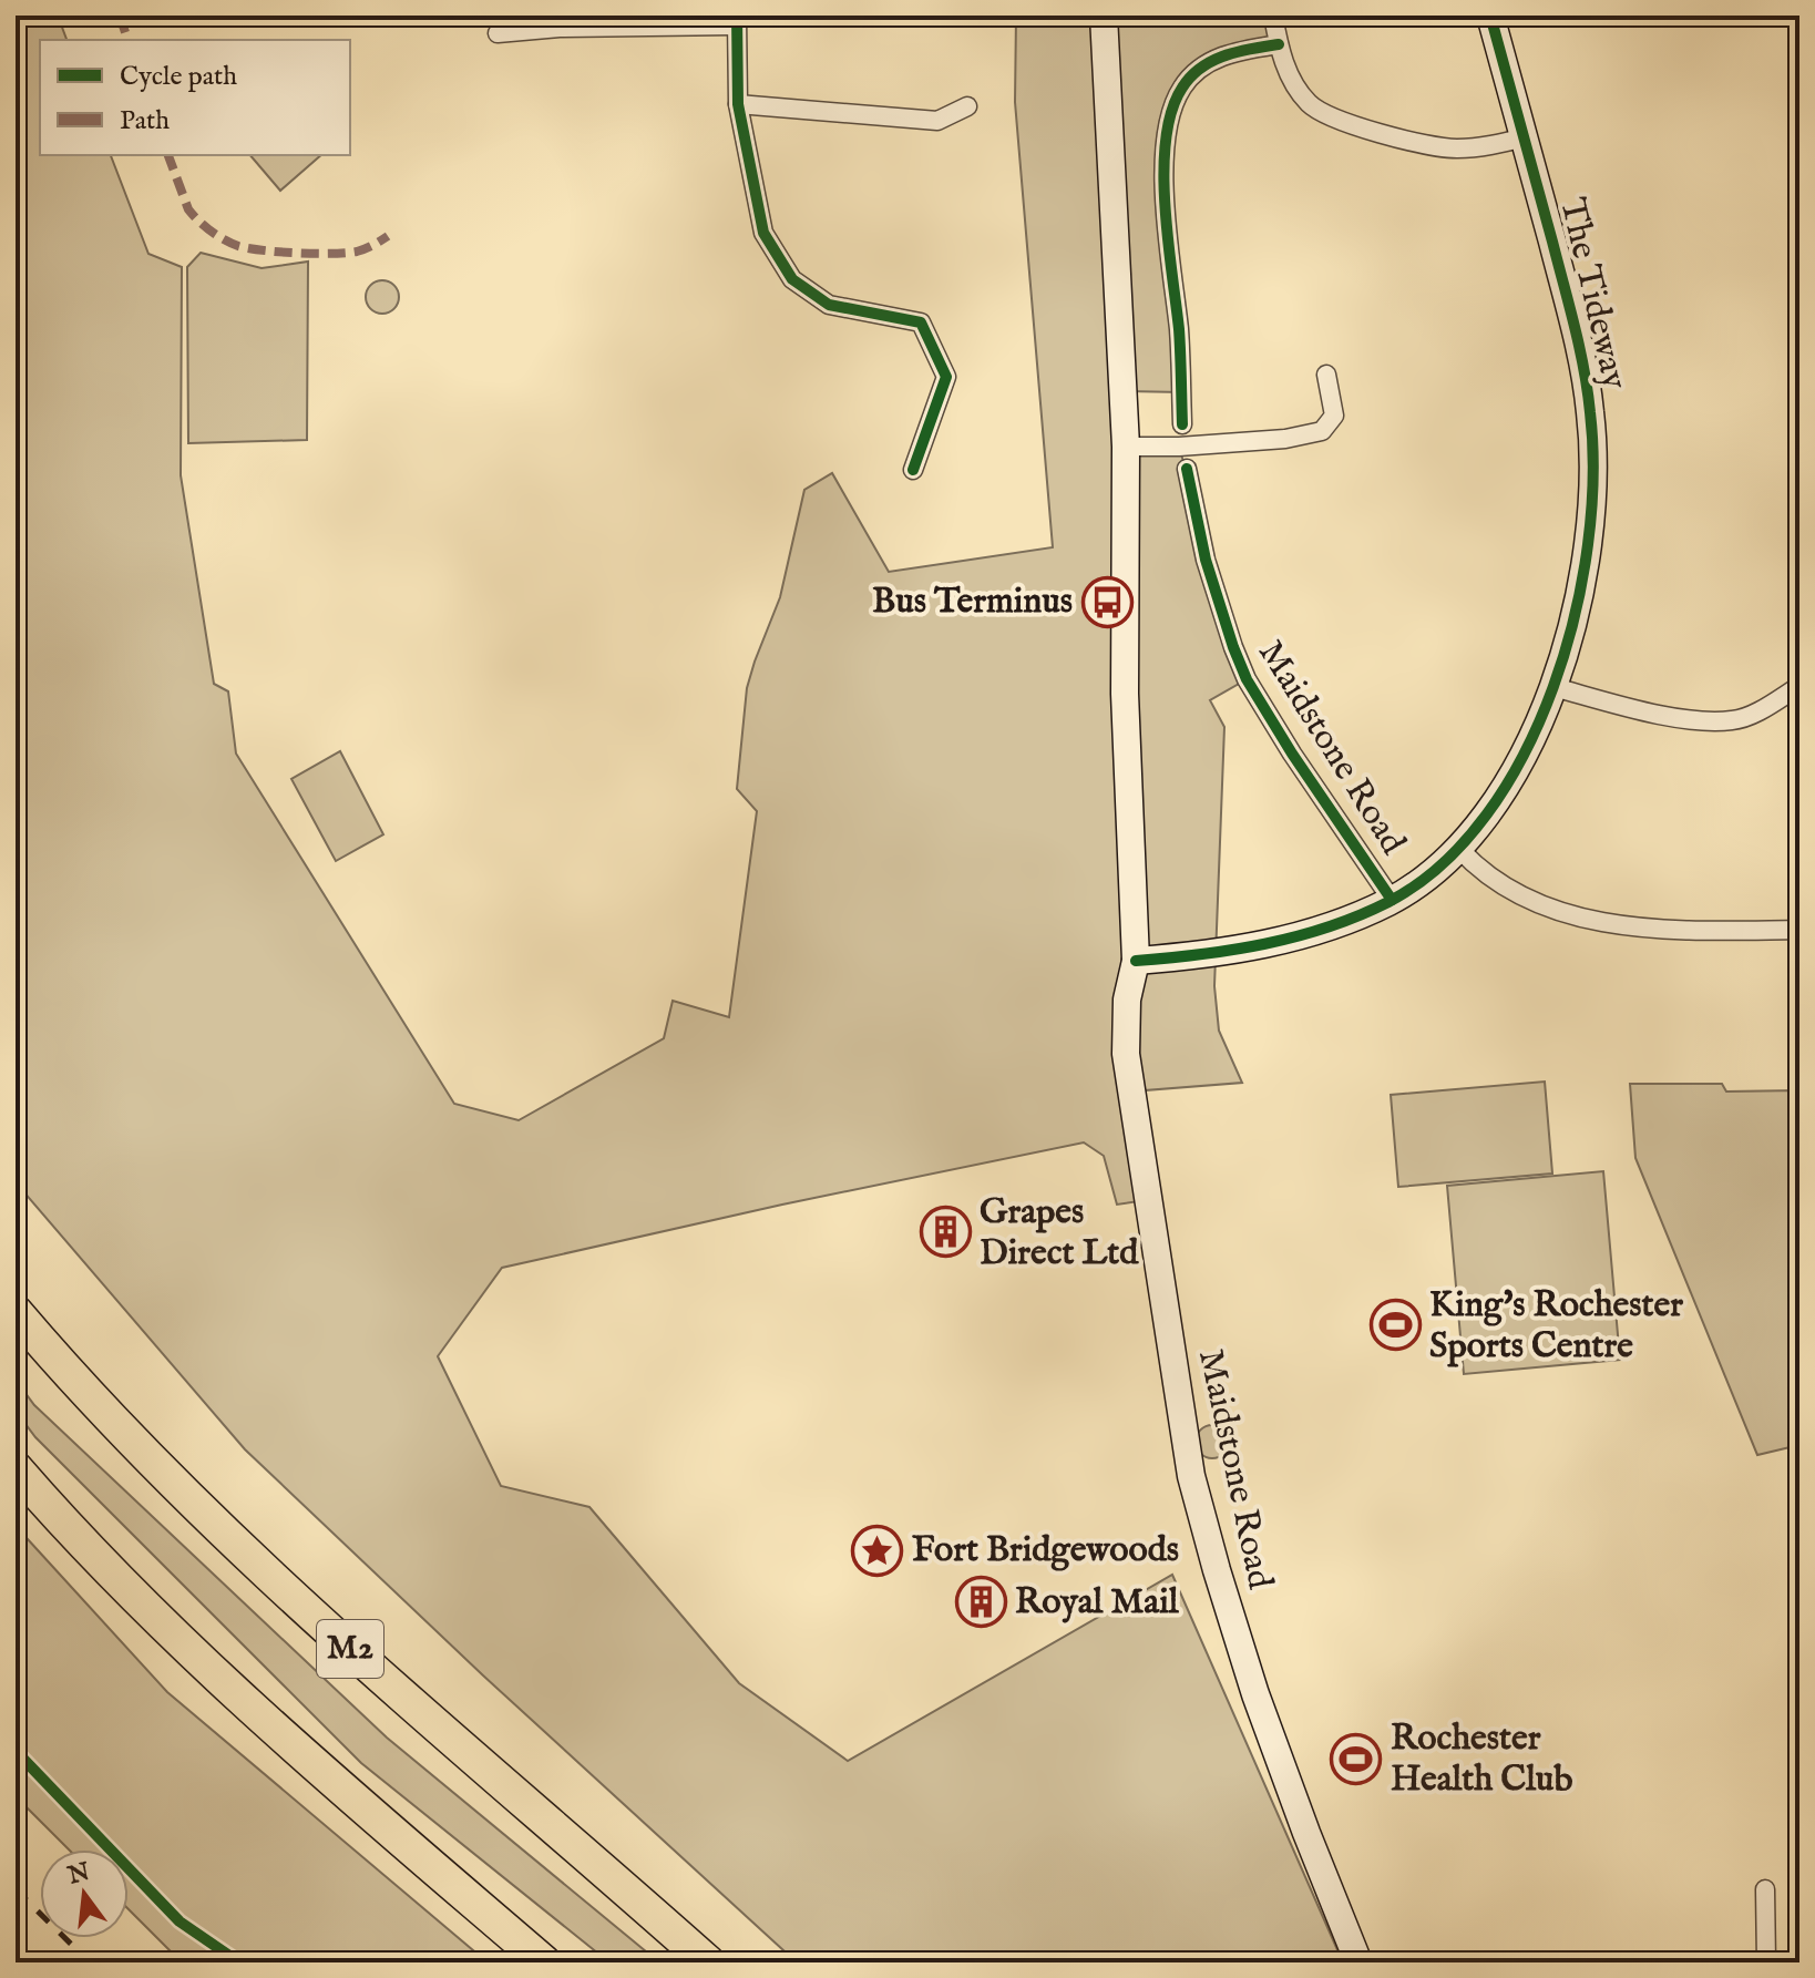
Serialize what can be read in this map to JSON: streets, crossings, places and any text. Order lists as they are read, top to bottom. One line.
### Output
{"streets":{"highway":["M2"],"main road":["The Tideway","Maidstone Road"]},"crossings":[["The Tideway","Maidstone Road"]],"places":{"bus stop":["Bus Terminus"],"building":["Grapes Direct Ltd","Royal Mail"],"sports":["King's Rochester Sports Centre","Rochester Health Club"],"place":["Fort Bridgewoods"]},"legend":["Cycle path","Path"],"north":"top"}
